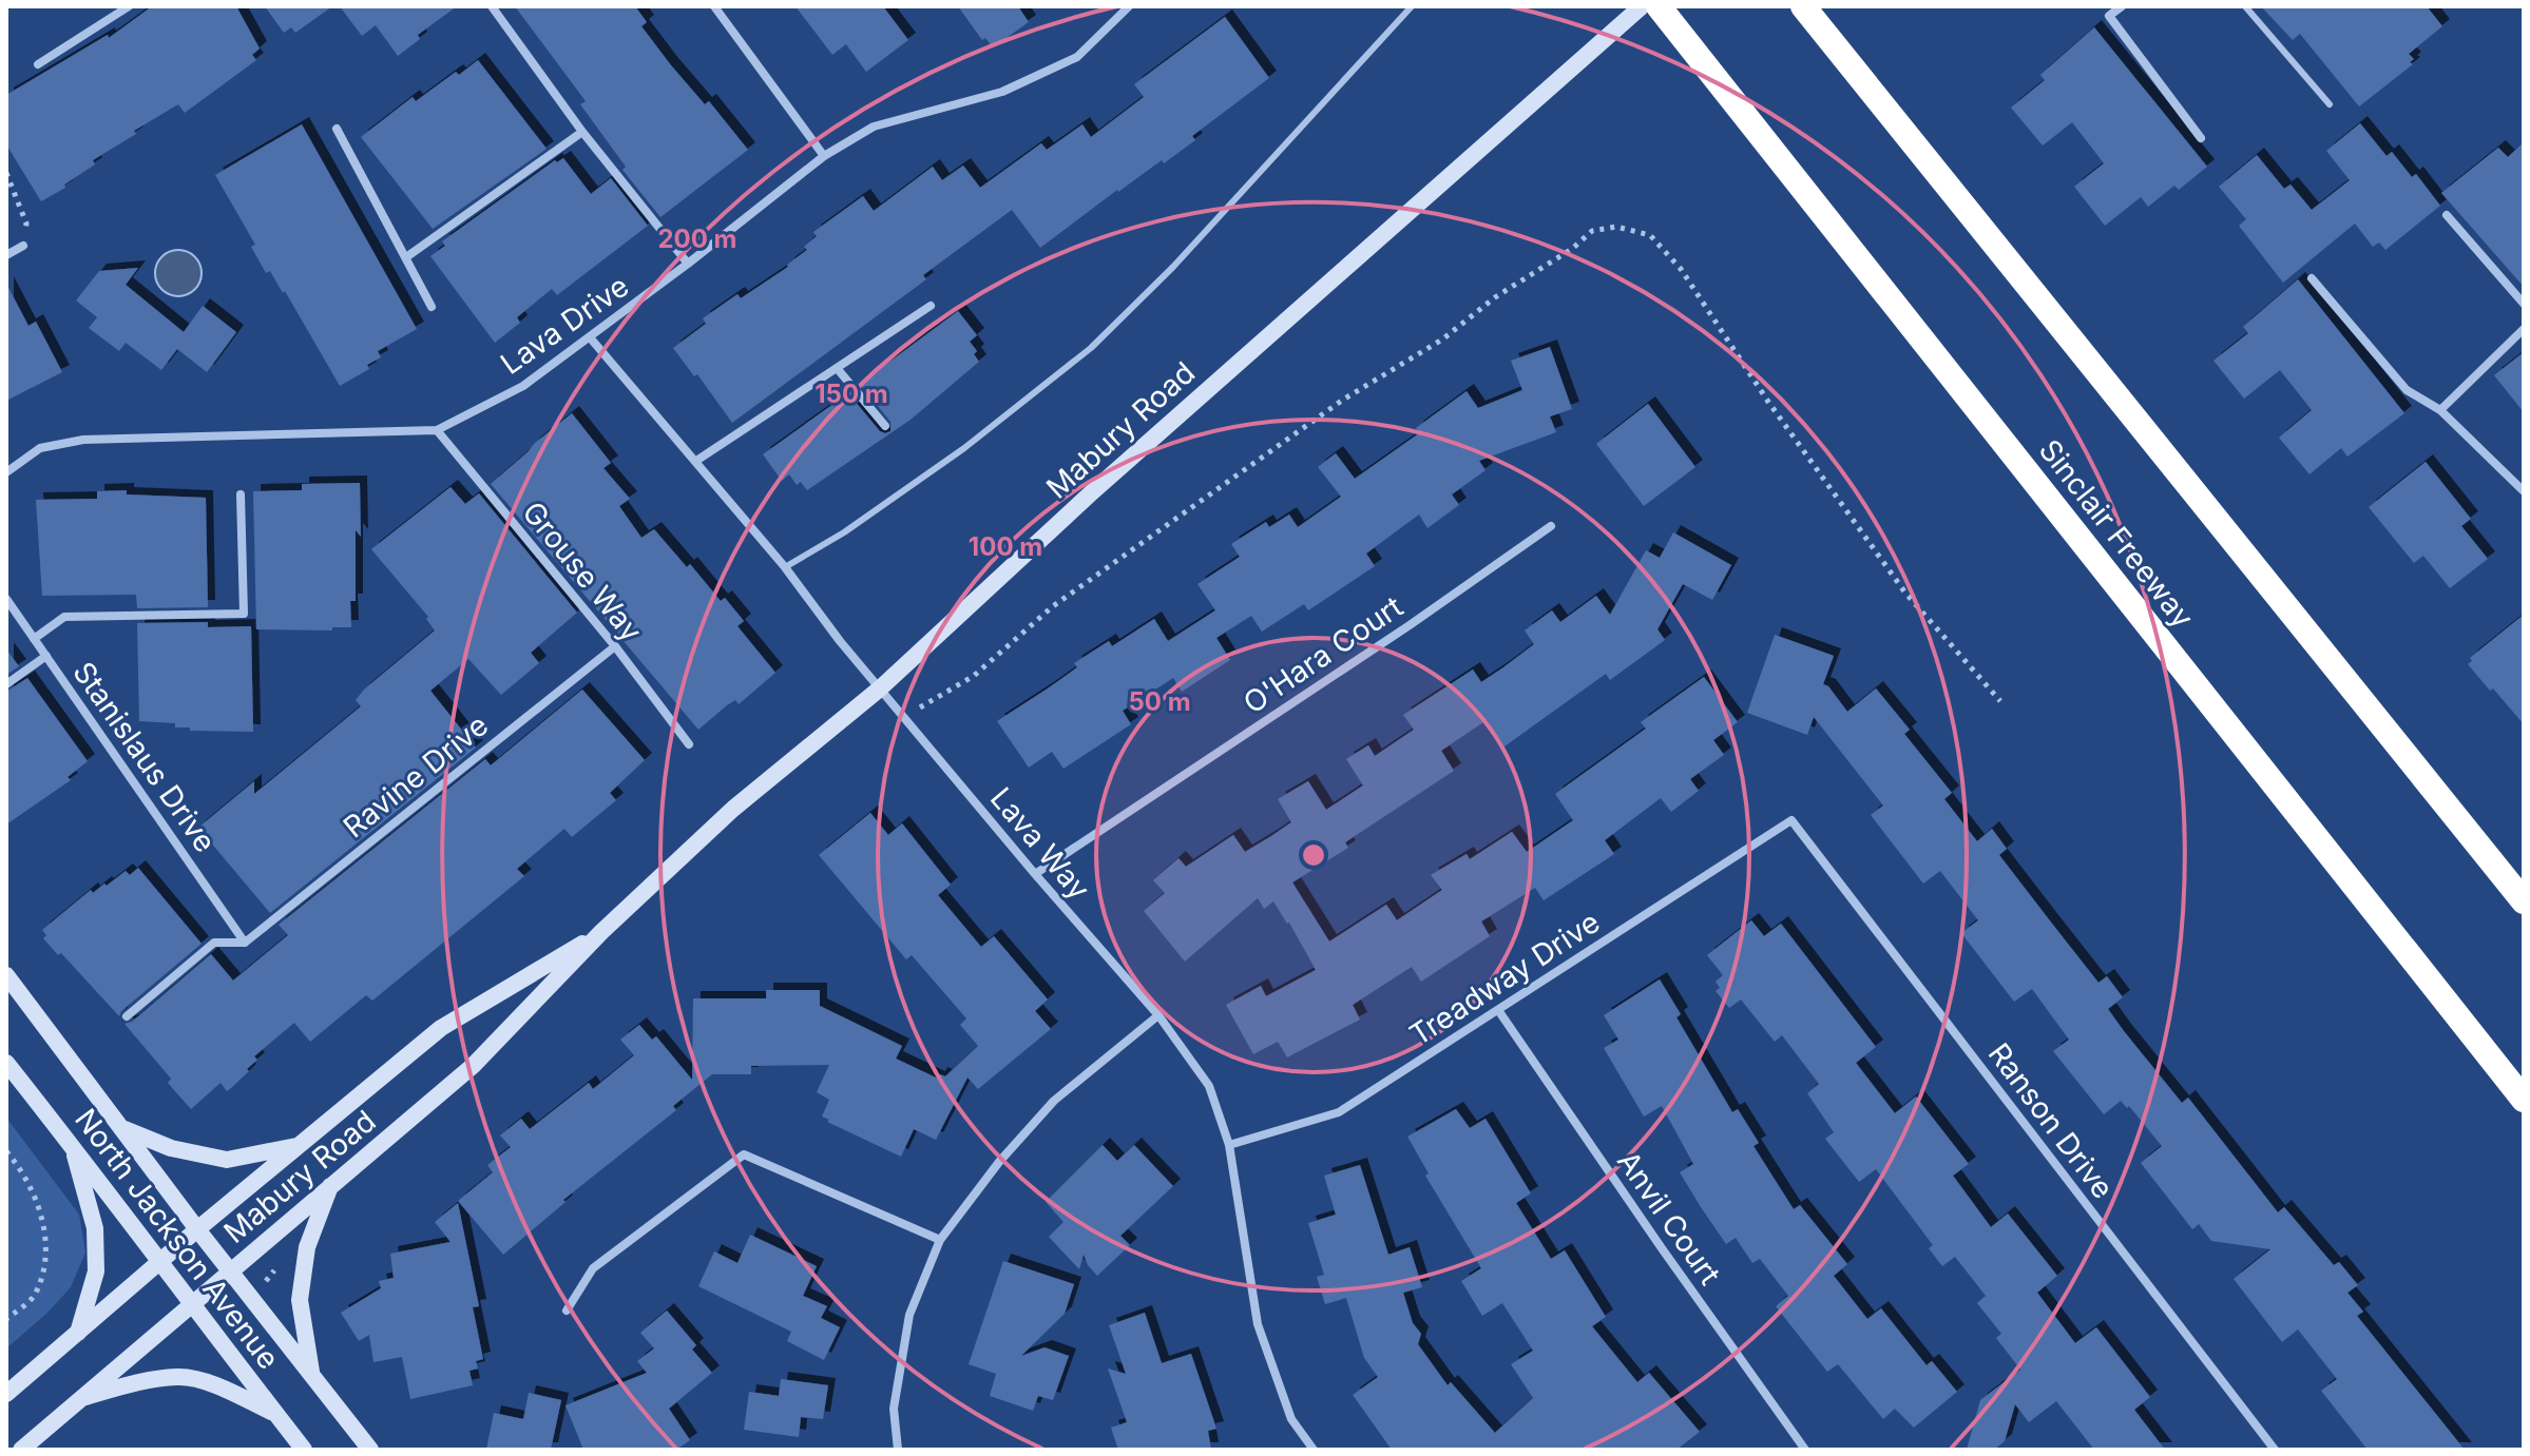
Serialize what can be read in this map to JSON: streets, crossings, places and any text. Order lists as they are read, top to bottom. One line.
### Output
{"streets":{"highway":["Sinclair Freeway"],"main road":["Mabury Road","North Jackson Avenue"],"street":["Lava Drive","Grouse Way","O'Hara Court","Stanislaus Drive","Ravine Drive","Lava Way","Treadway Drive","Ranson Drive","Anvil Court"]},"crossings":[["Lava Drive","Grouse Way"],["Lava Drive","Lava Way"],["Mabury Road","Lava Way"],["Mabury Road","North Jackson Avenue"],["Grouse Way","Ravine Drive"],["O'Hara Court","Lava Way"],["Stanislaus Drive","Ravine Drive"],["Lava Way","Treadway Drive"],["Treadway Drive","Ranson Drive"],["Treadway Drive","Anvil Court"]],"rings":["200 m","150 m","100 m","50 m"]}
